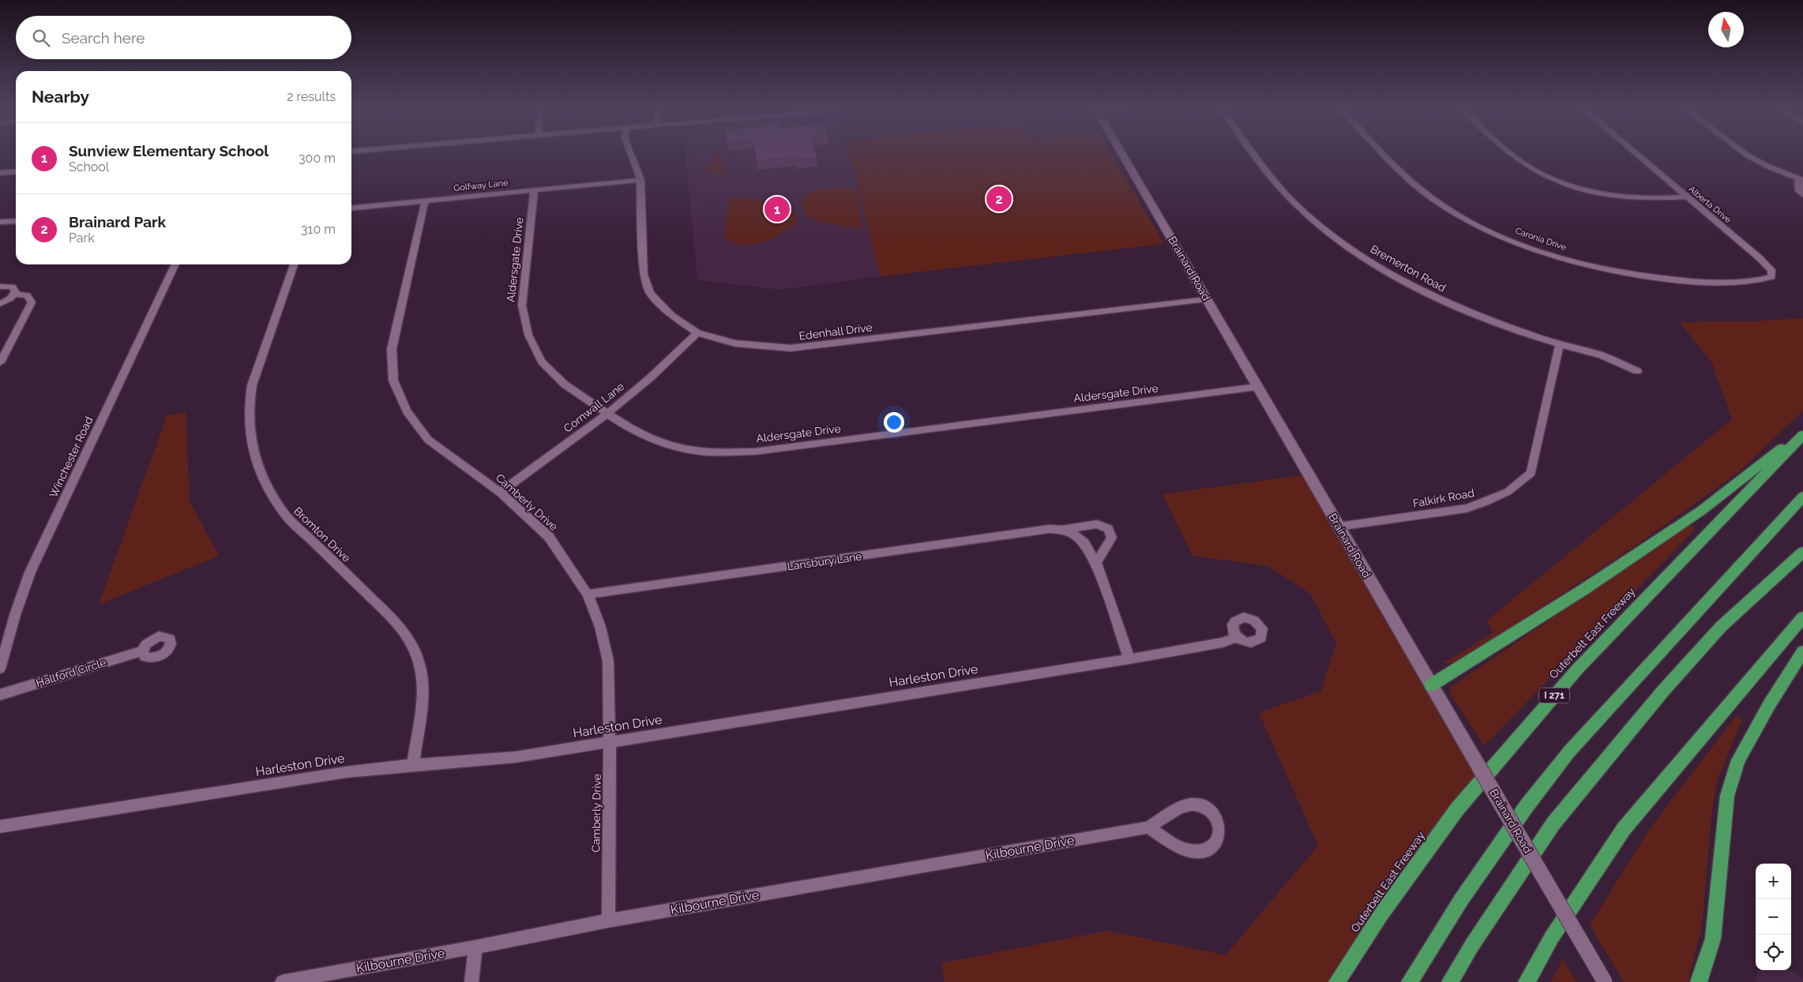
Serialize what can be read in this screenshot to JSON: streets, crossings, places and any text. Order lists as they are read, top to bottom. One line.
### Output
{"streets":{"highway":["Outerbelt East Freeway","I 271"],"main road":["Brainard Road"],"street":["Golfway Lane","Alberta Drive","Caronia Drive","Aldersgate Drive","Bremerton Road","Edenhall Drive","Cornwall Lane","Winchester Road","Falkirk Road","Camberly Drive","Bromton Drive","Lansbury Lane","Hallford Circle","Harleston Drive","Kilbourne Drive"]},"crossings":[["Golfway Lane","Aldersgate Drive"],["Golfway Lane","Edenhall Drive"],["Golfway Lane","Camberly Drive"],["Alberta Drive","Caronia Drive"],["Aldersgate Drive","Brainard Road"],["Aldersgate Drive","Cornwall Lane"],["Brainard Road","Edenhall Drive"],["Brainard Road","Falkirk Road"],["Bremerton Road","Falkirk Road"],["Edenhall Drive","Cornwall Lane"],["Cornwall Lane","Camberly Drive"],["Camberly Drive","Lansbury Lane"],["Camberly Drive","Harleston Drive"],["Camberly Drive","Kilbourne Drive"],["Bromton Drive","Harleston Drive"],["Lansbury Lane","Harleston Drive"]],"north":"top","page":{"search":"Search here","heading":["Nearby","2 results"],"list":[{"mark":"1","name":"Sunview Elementary School","note":"School","value":"300 m"},{"mark":"2","name":"Brainard Park","note":"Park","value":"310 m"}],"pins":["2","1"],"map_buttons":["+","−"]}}
